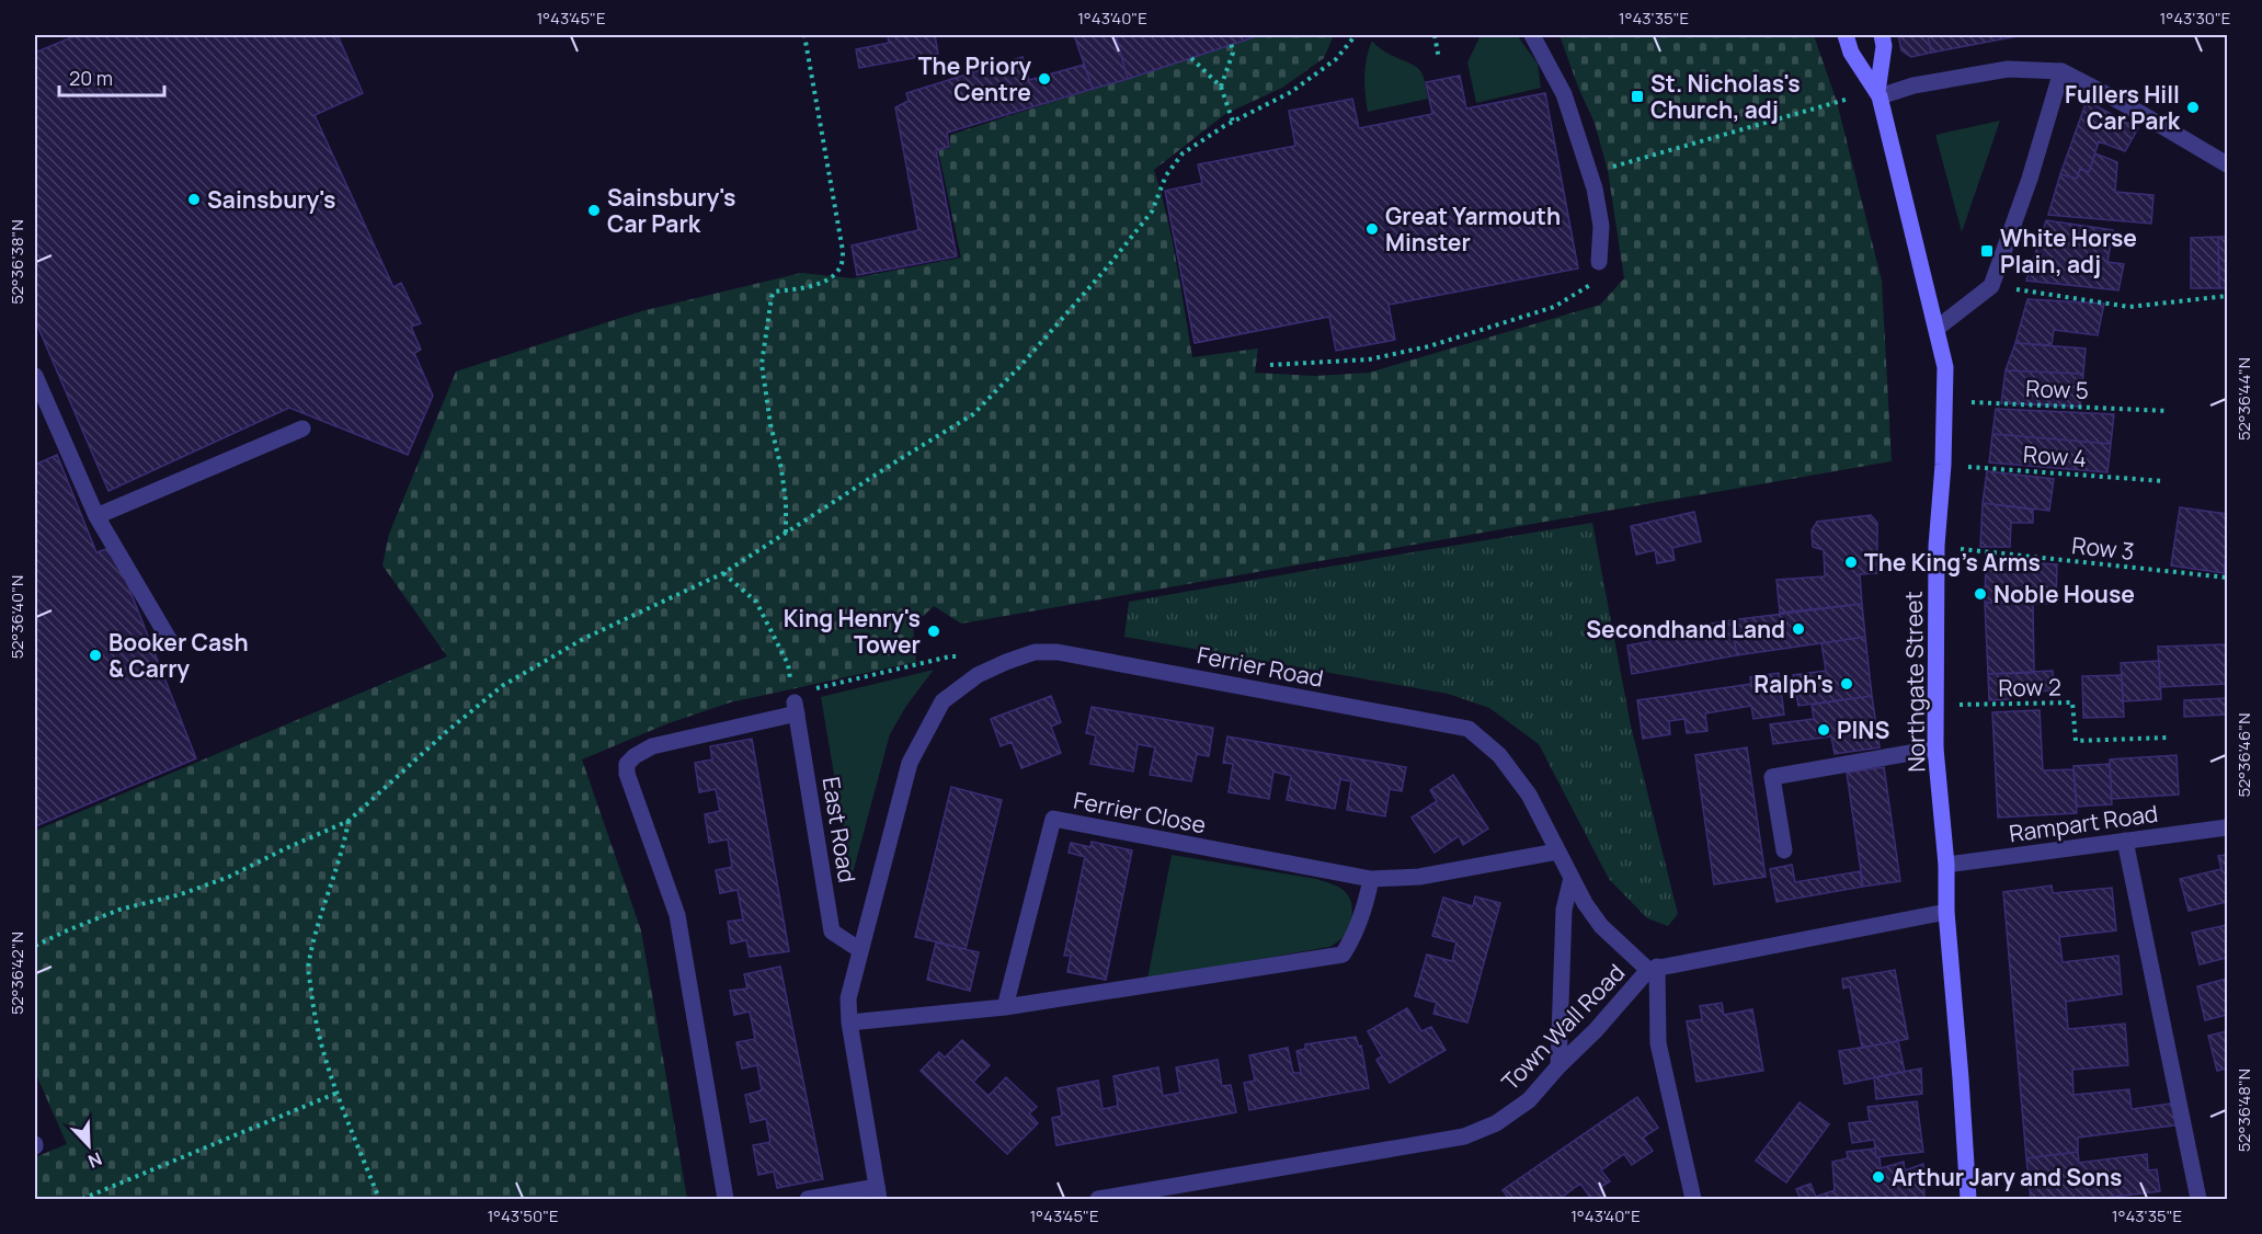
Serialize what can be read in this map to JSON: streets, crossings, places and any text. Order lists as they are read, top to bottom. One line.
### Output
{"streets":{"street":["Ferrier Road","Northgate Street","Ferrier Close","Rampart Road","East Road","Town Wall Road"],"path":["Row 5","Row 4","Row 3","Row 2"]},"crossings":[["Row 5","Northgate Street"],["Row 4","Northgate Street"],["Row 3","Northgate Street"],["Ferrier Road","Ferrier Close"],["Ferrier Road","East Road"],["Ferrier Road","Town Wall Road"],["Northgate Street","Row 2"],["Northgate Street","Rampart Road"],["Northgate Street","Town Wall Road"]],"places":{"other":["The Priory Centre","Fullers Hill Car Park","Sainsbury's","Sainsbury's Car Park","Great Yarmouth Minster","The King's Arms","Noble House","Secondhand Land","King Henry's Tower","Booker Cash & Carry","Ralph's","PINS","Arthur Jary and Sons"],"transit":["St. Nicholas's Church, adj","White Horse Plain, adj"]},"scale_bar":"20 m","north":"bottom right","coordinates":["1°43'45\"E","1°43'40\"E","1°43'35\"E","1°43'30\"E","52°36'38\"N","52°36'44\"N","52°36'40\"N","52°36'46\"N","52°36'42\"N","52°36'48\"N","1°43'50\"E"]}
